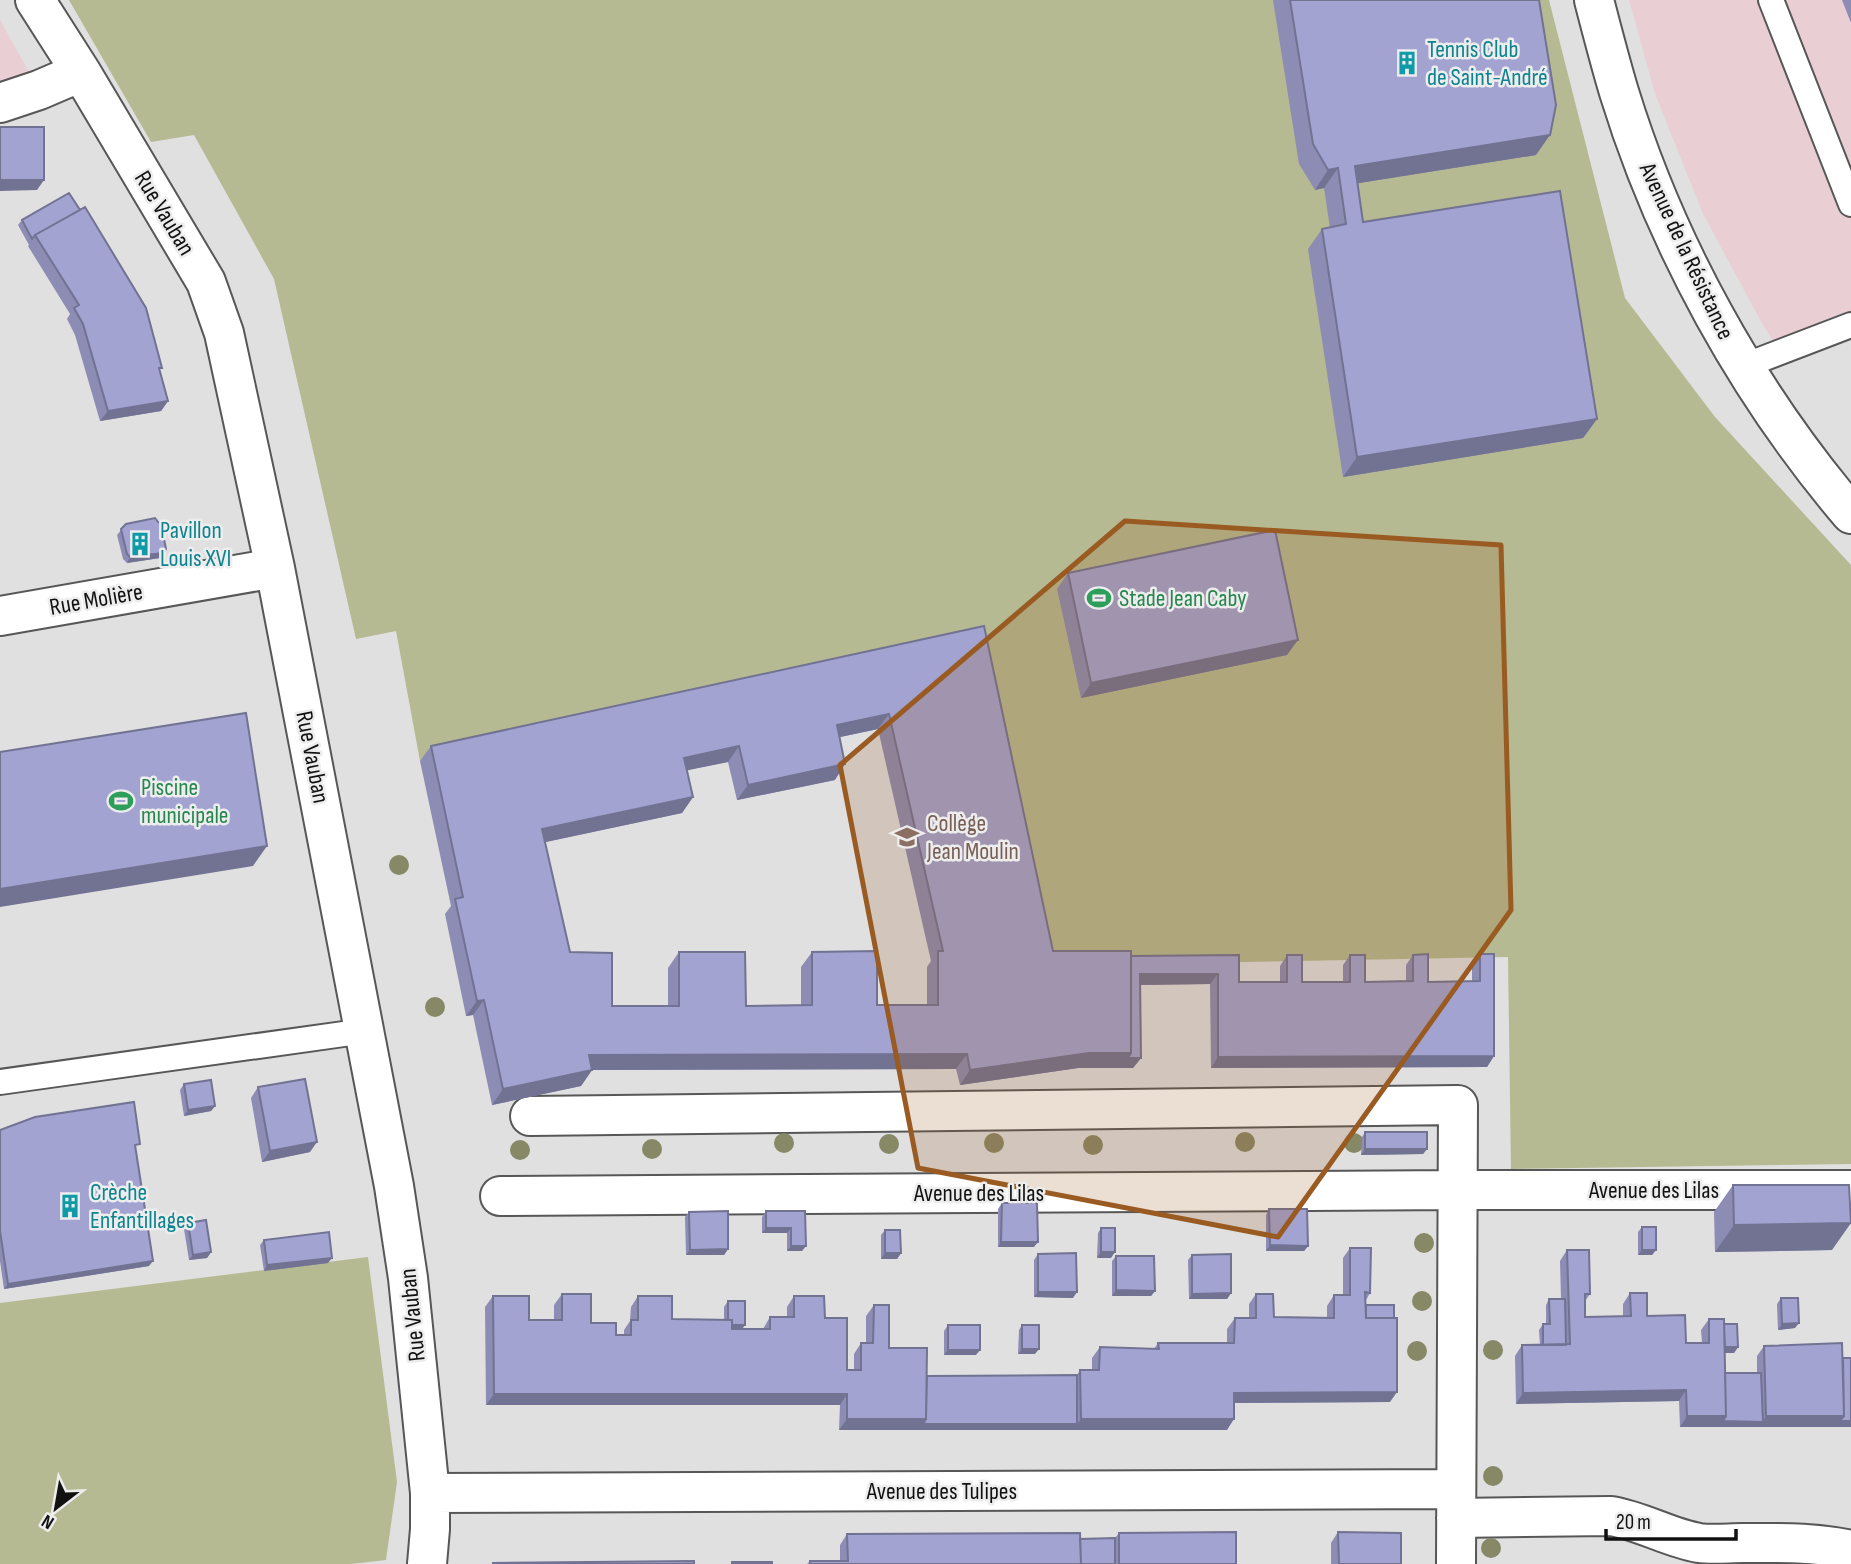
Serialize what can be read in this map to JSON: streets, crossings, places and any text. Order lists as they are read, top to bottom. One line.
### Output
{"streets":{"street":["Rue Vauban","Avenue de la Résistance","Rue Molière","Avenue des Lilas","Avenue des Tulipes"]},"crossings":[["Rue Vauban","Rue Molière"],["Rue Vauban","Avenue des Tulipes"]],"places":{"building":["Tennis Club de Saint-André","Pavillon Louis XVI","Crèche Enfantillages"],"sports":["Stade Jean Caby","Piscine municipale"],"school or university":["Collège Jean Moulin"]},"scale_bar":"20 m","north":"bottom left"}
